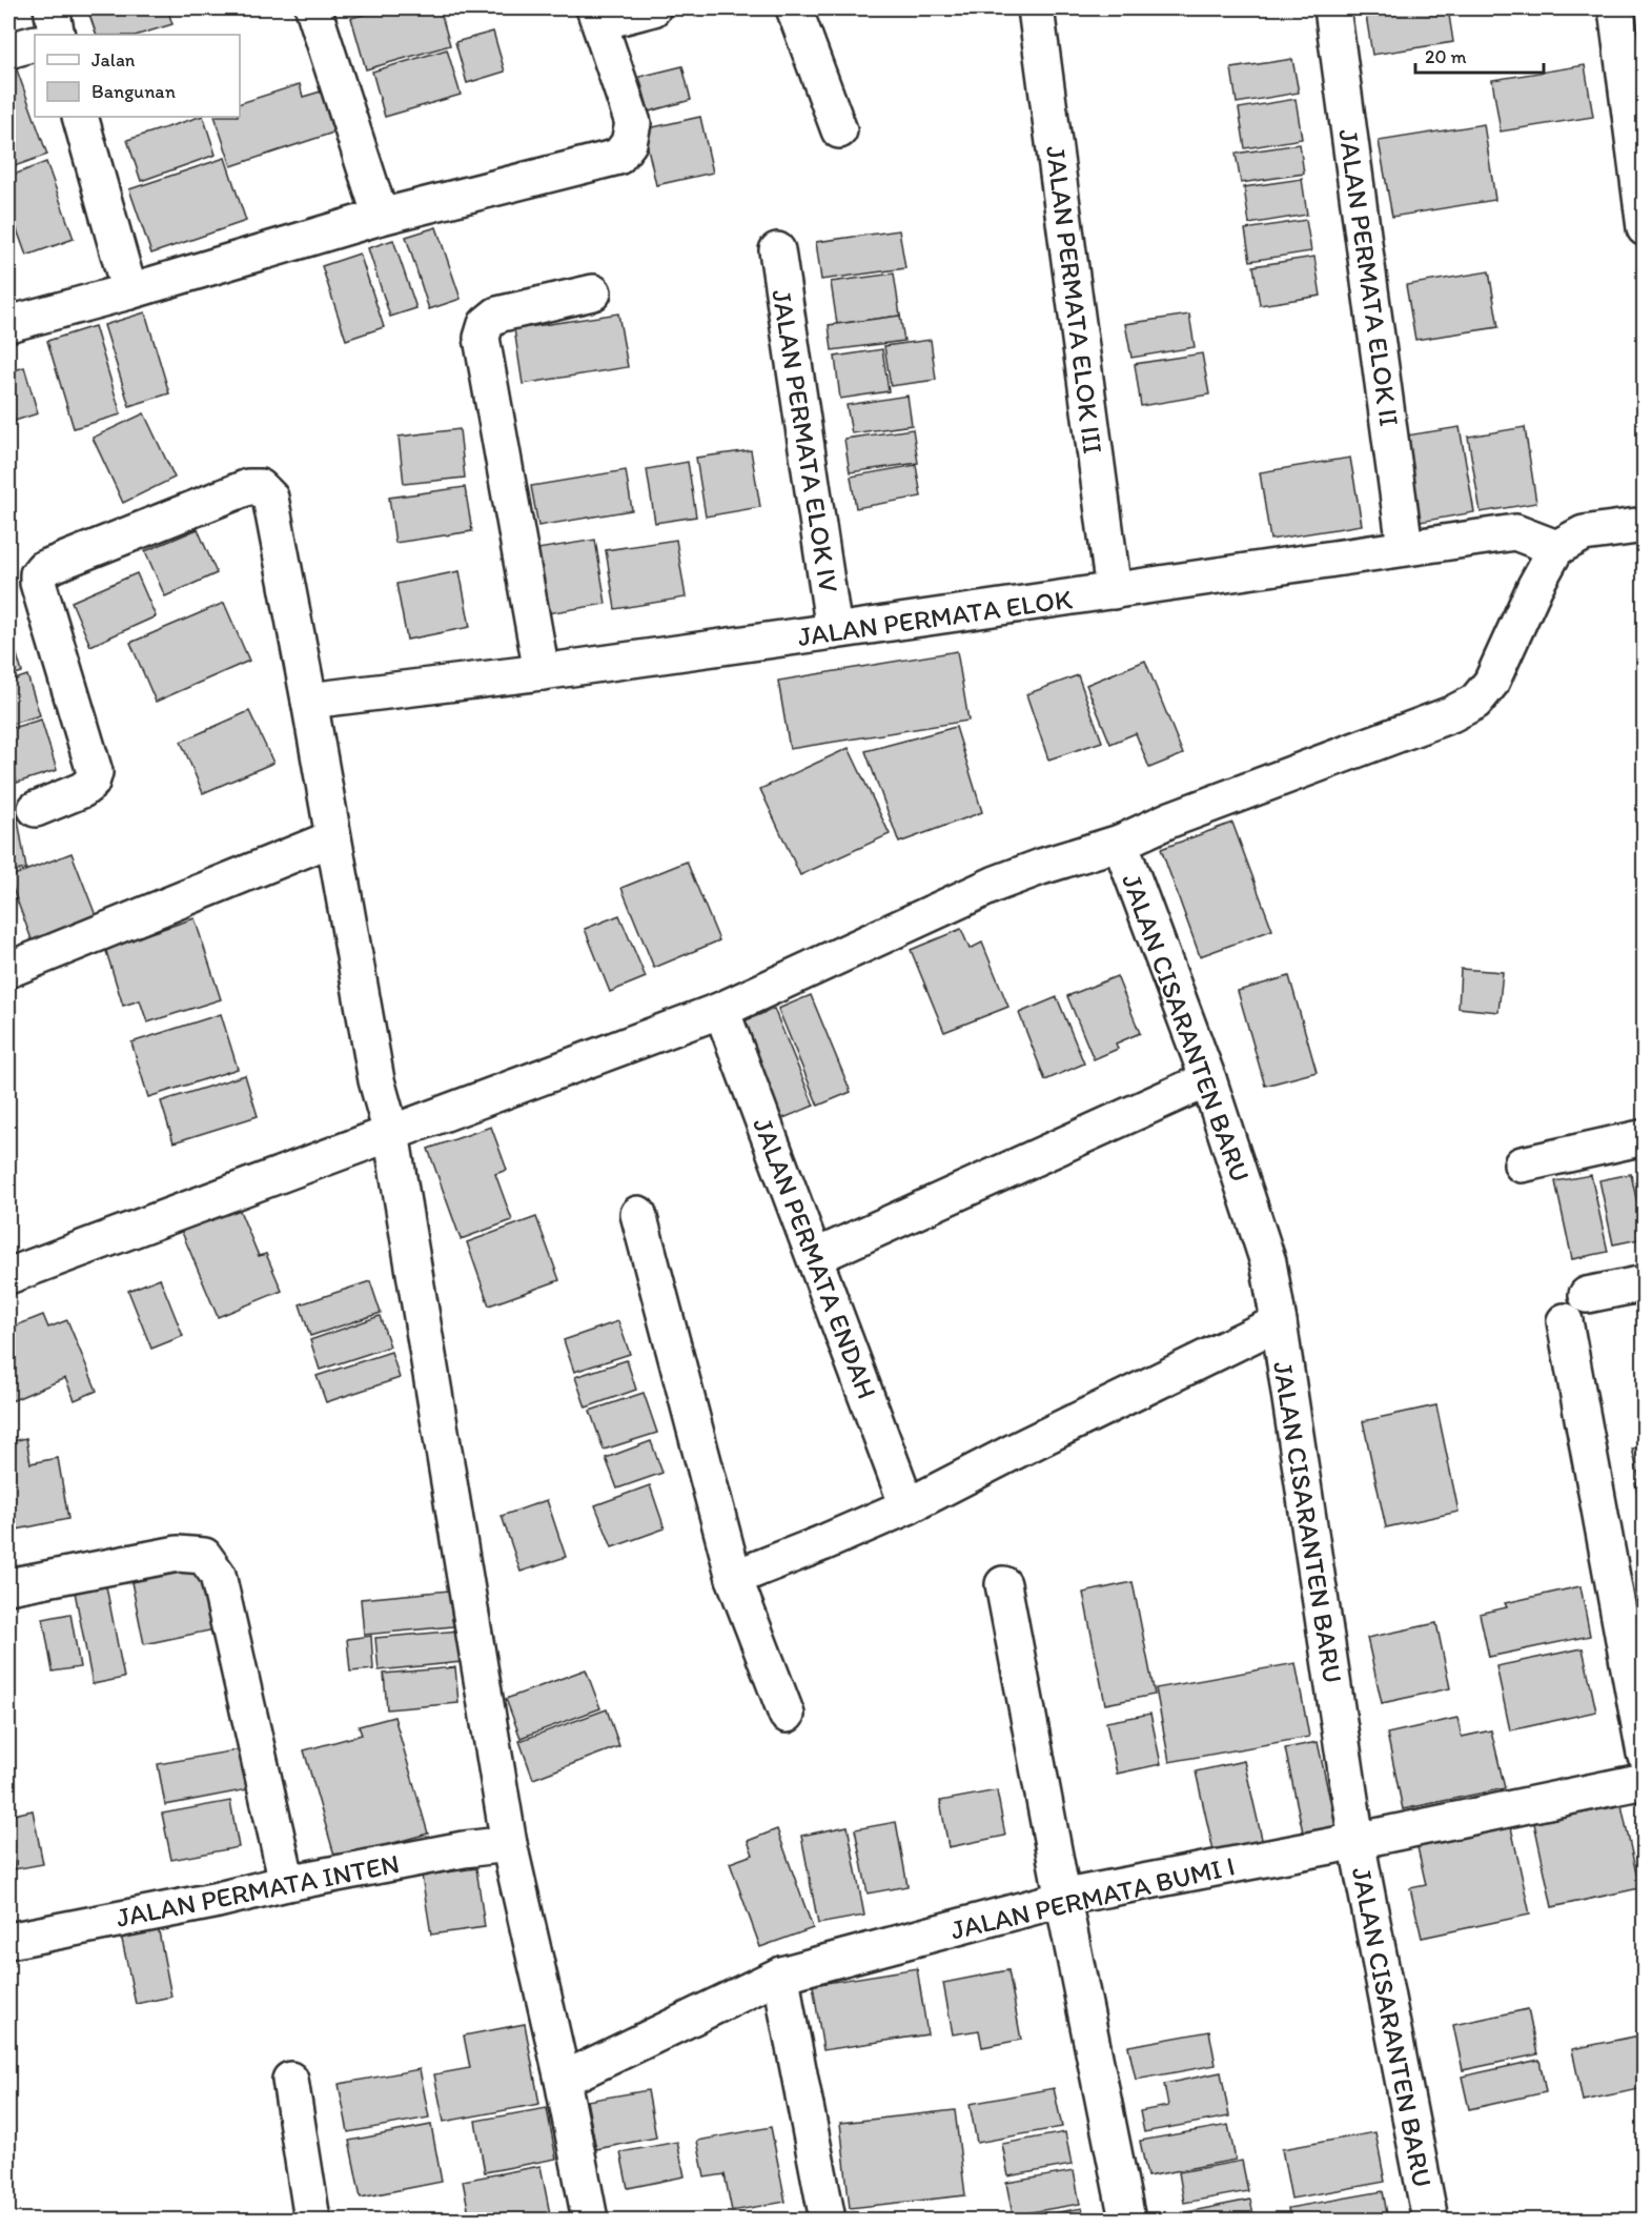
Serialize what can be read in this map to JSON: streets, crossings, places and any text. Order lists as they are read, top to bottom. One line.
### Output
{"streets":{"street":["JALAN PERMATA ELOK II","JALAN PERMATA ELOK III","JALAN PERMATA ELOK IV","JALAN PERMATA ELOK","JALAN CISARANTEN BARU","JALAN PERMATA ENDAH","JALAN PERMATA INTEN","JALAN PERMATA BUMI I"]},"crossings":[["JALAN PERMATA ELOK II","JALAN PERMATA ELOK"],["JALAN PERMATA ELOK III","JALAN PERMATA ELOK"],["JALAN PERMATA ELOK IV","JALAN PERMATA ELOK"],["JALAN CISARANTEN BARU","JALAN PERMATA BUMI I"]],"legend":["Jalan","Bangunan"],"scale_bar":"20 m"}
